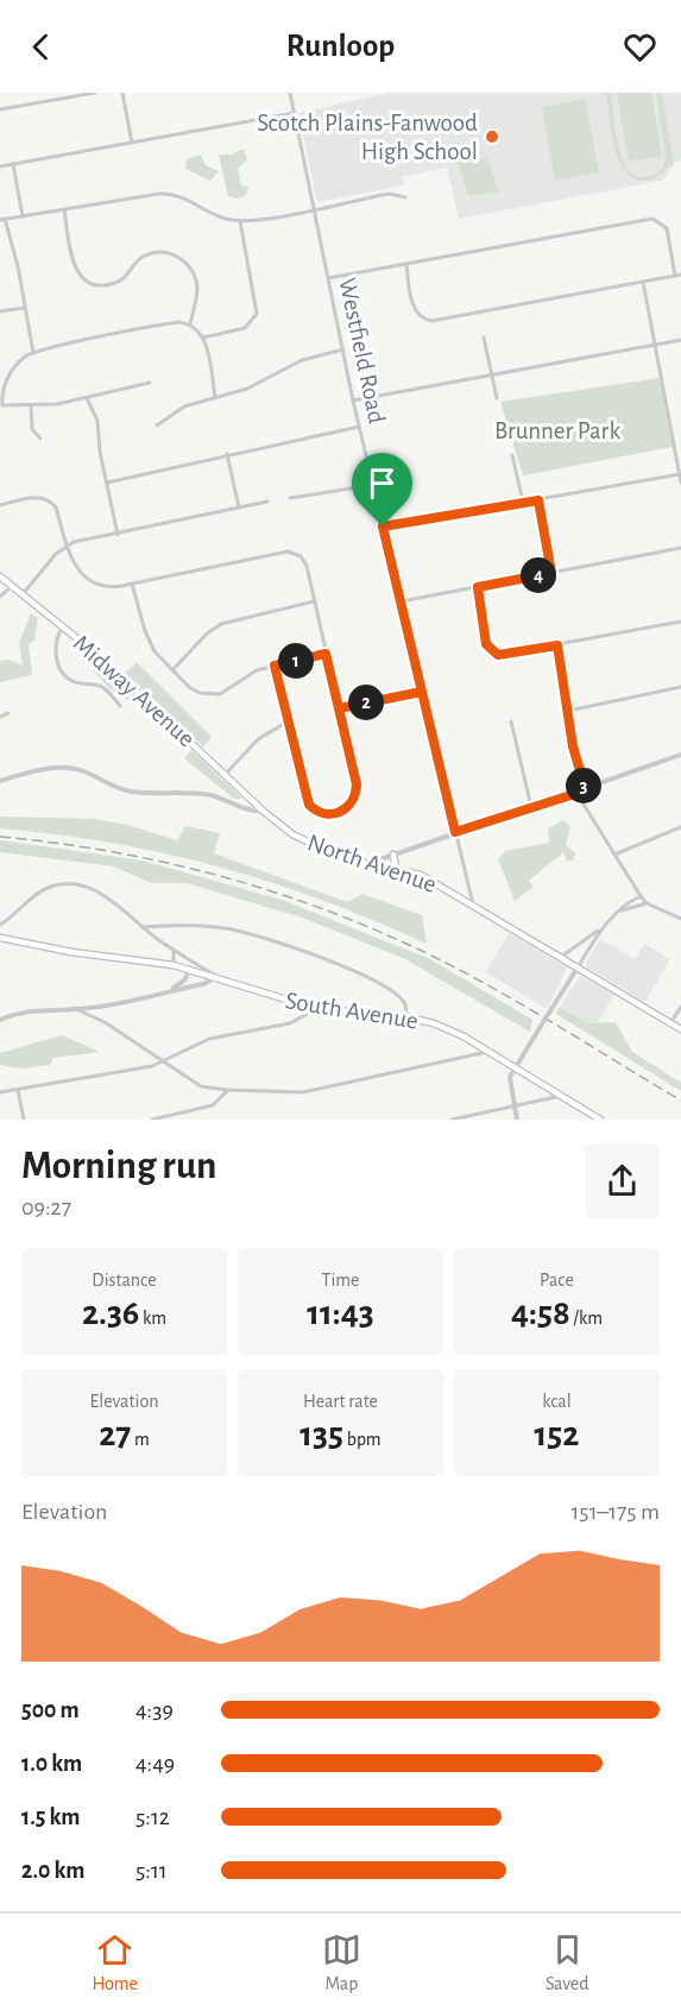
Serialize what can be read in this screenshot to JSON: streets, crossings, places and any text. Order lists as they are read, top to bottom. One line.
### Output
{"streets":{"main road":["Midway Avenue","North Avenue","South Avenue"],"street":["Westfield Road"]},"crossings":[["Westfield Road","North Avenue"],["Midway Avenue","North Avenue"]],"parks":["Brunner Park"],"places":["Scotch Plains-Fanwood High School"],"page":{"header":"Runloop","pins":["4","1","2","3"],"heading":["Morning run","09:27"],"stats":[["Distance","2.36 km"],["Time","11:43"],["Pace","4:58 /km"],["Elevation","27 m"],["Heart rate","135 bpm"],["kcal","152"]],"chart":["Elevation","151–175 m"],"list":[{"name":"500 m","note":"4:39"},{"name":"1.0 km","note":"4:49"},{"name":"1.5 km","note":"5:12"},{"name":"2.0 km","note":"5:11"}],"tabs":["Home","Map","Saved"]}}
